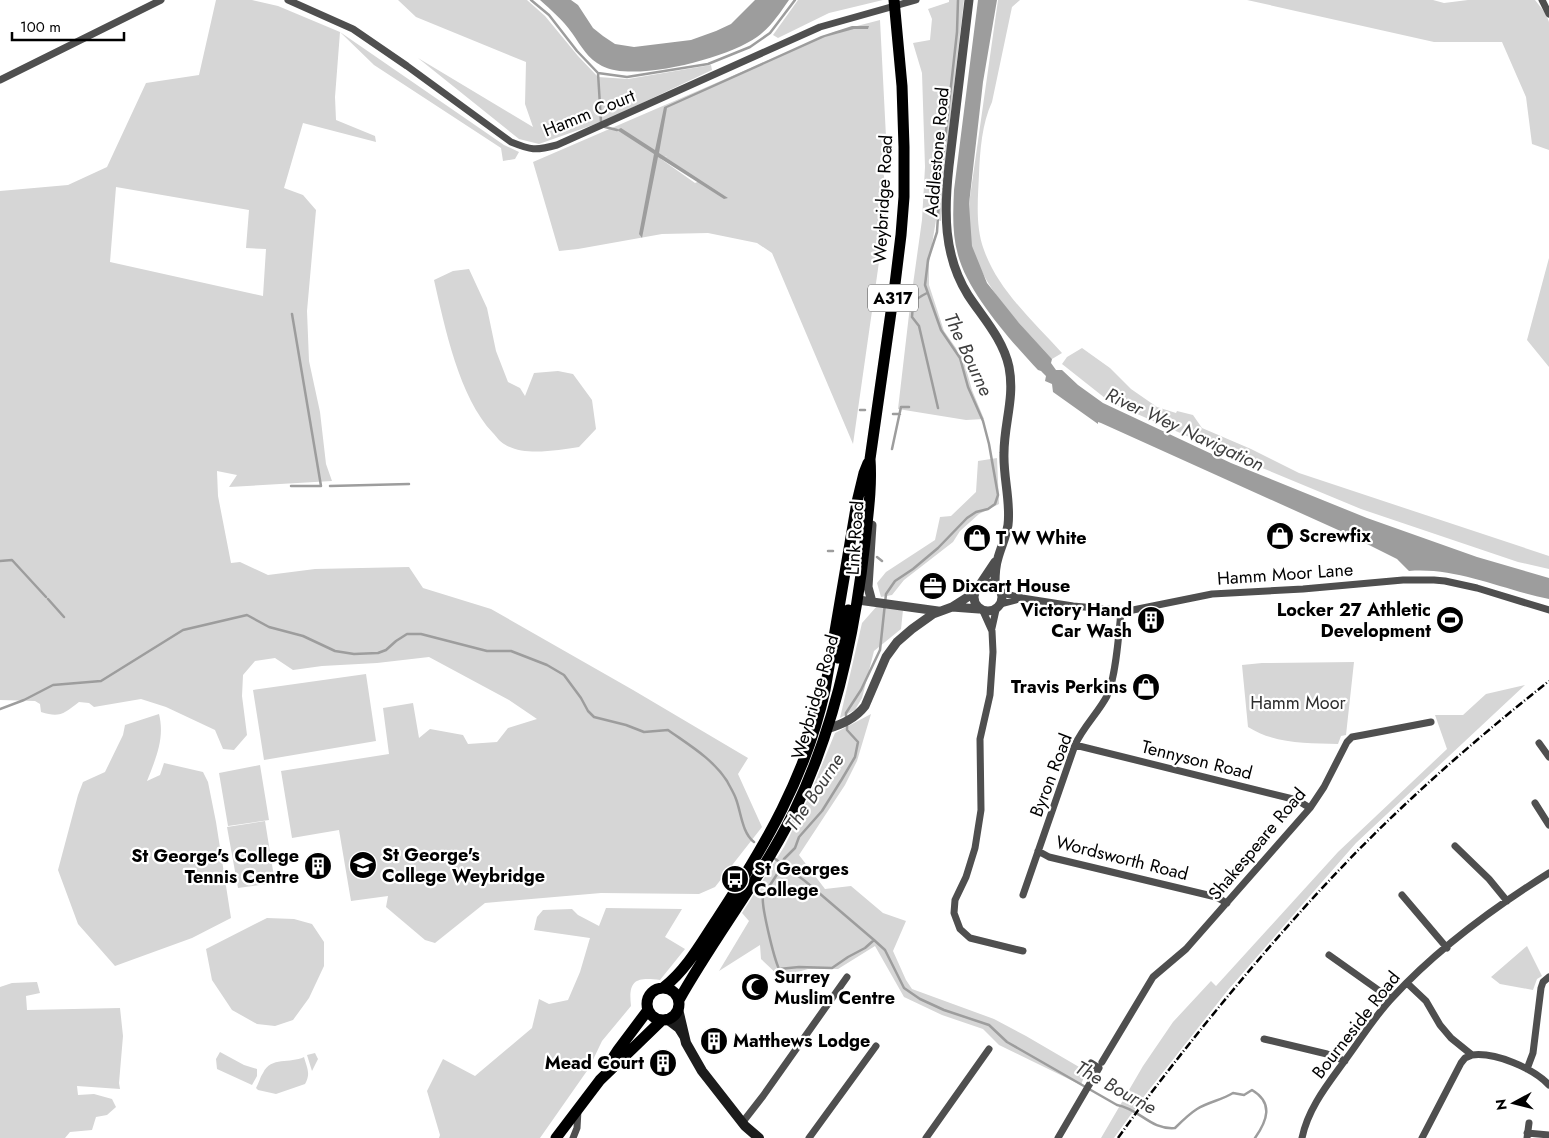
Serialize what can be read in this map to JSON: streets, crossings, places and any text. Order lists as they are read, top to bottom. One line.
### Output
{"streets":{"main road":["Weybridge Road","A317"],"street":["Hamm Court","Addlestone Road","Link Road","Hamm Moor Lane","Tennyson Road","Byron Road","Shakespeare Road","Wordsworth Road","Bourneside Road"]},"crossings":[["Hamm Court","Weybridge Road"],["Addlestone Road","Weybridge Road"],["Addlestone Road","Link Road"],["Addlestone Road","Hamm Moor Lane"],["Weybridge Road","Link Road"],["Hamm Moor Lane","Byron Road"],["Tennyson Road","Byron Road"],["Tennyson Road","Shakespeare Road"],["Byron Road","Wordsworth Road"],["Shakespeare Road","Wordsworth Road"]],"water":["The Bourne","River Wey Navigation"],"parks":["Hamm Moor"],"places":{"shop":["Screwfix","T W White","Travis Perkins"],"office":["Dixcart House"],"building":["Victory Hand Car Wash","St George's College Tennis Centre","Matthews Lodge","Mead Court"],"sports":["Locker 27 Athletic Development"],"school or university":["St George's College Weybridge"],"bus stop":["St Georges College"],"mosque":["Surrey Muslim Centre"]},"scale_bar":"100 m","north":"left"}
